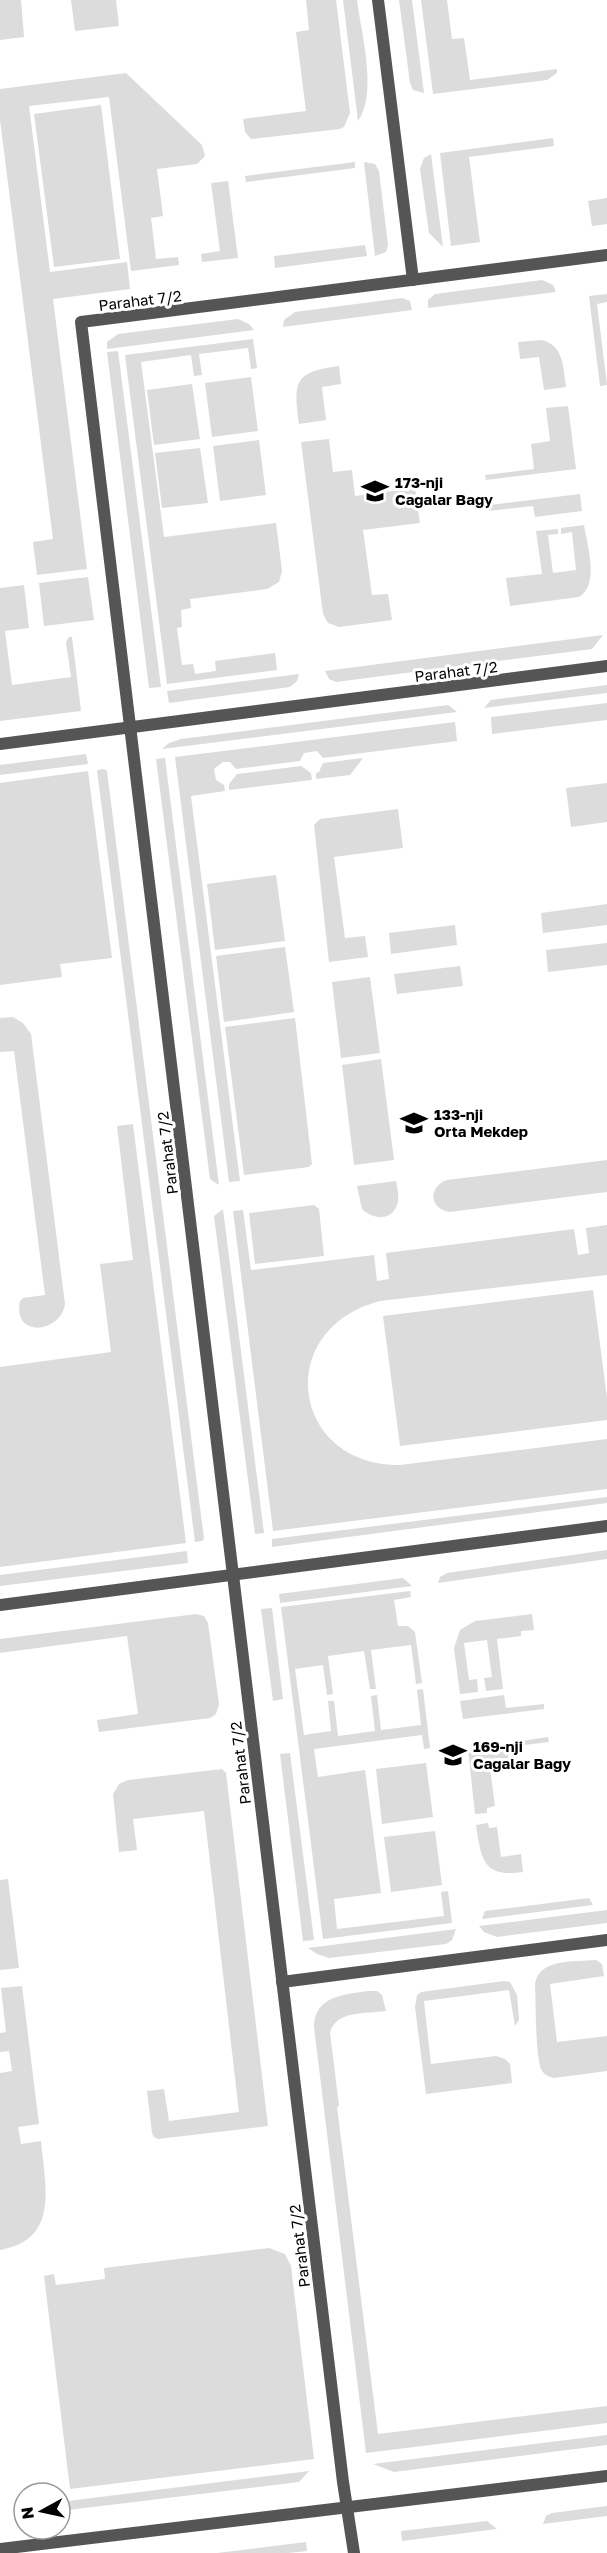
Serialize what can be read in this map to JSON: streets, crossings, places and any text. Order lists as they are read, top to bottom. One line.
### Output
{"streets":{"street":["Parahat 7/2"]},"places":{"school or university":["173-nji Cagalar Bagy","133-nji Orta Mekdep","169-nji Cagalar Bagy"]},"north":"left"}
